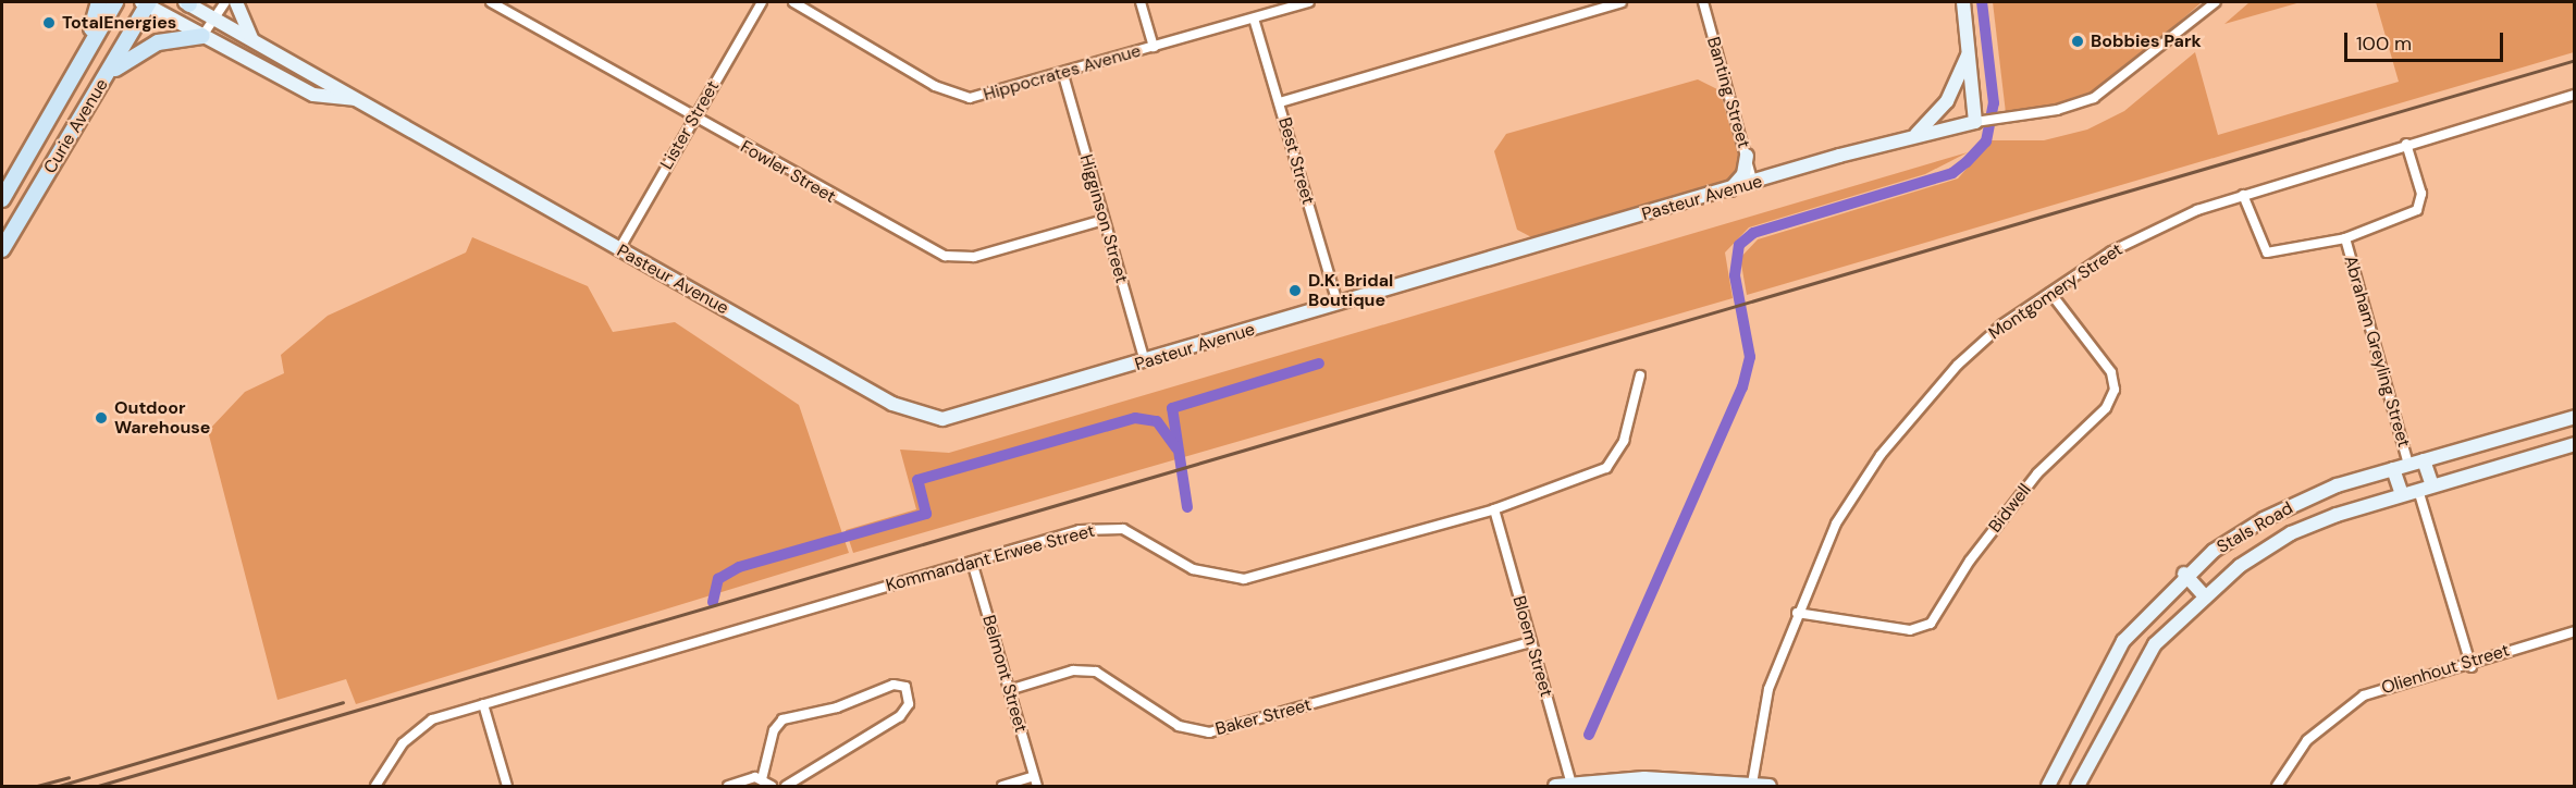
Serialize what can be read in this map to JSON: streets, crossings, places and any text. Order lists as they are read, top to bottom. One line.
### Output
{"streets":{"main road":["Curie Avenue"],"street":["Hippocrates Avenue","Banting Street","Lister Street","Best Street","Fowler Street","Pasteur Avenue","Higginson Street","Montgomery Street","Abraham Greyling Street","Bidwell","Stals Road","Kommandant Erwee Street","Bloem Street","Olienhout Street","Belmont Street","Baker Street"]},"crossings":[["Hippocrates Avenue","Best Street"],["Hippocrates Avenue","Higginson Street"],["Banting Street","Pasteur Avenue"],["Lister Street","Fowler Street"],["Lister Street","Pasteur Avenue"],["Curie Avenue","Pasteur Avenue"],["Best Street","Pasteur Avenue"],["Fowler Street","Higginson Street"],["Pasteur Avenue","Higginson Street"],["Montgomery Street","Abraham Greyling Street"],["Montgomery Street","Bidwell"],["Abraham Greyling Street","Stals Road"],["Kommandant Erwee Street","Bloem Street"],["Kommandant Erwee Street","Belmont Street"],["Bloem Street","Baker Street"],["Belmont Street","Baker Street"]],"places":["TotalEnergies","Bobbies Park","D.K. Bridal Boutique","Outdoor Warehouse"],"scale_bar":"100 m"}
